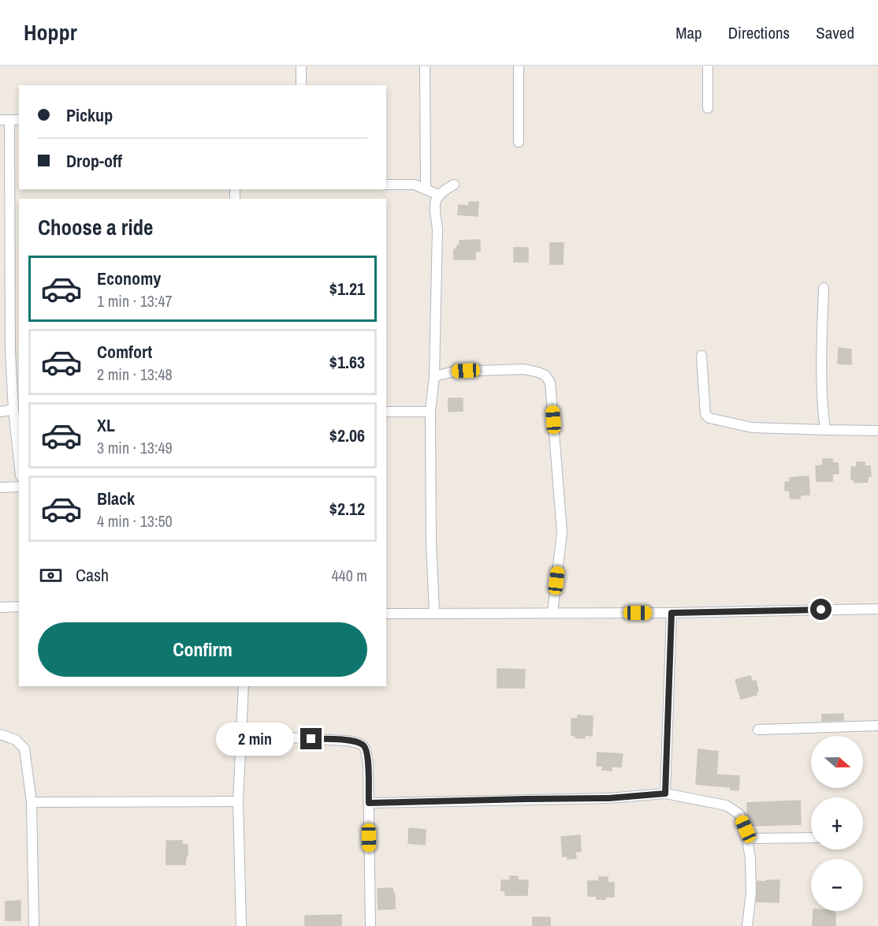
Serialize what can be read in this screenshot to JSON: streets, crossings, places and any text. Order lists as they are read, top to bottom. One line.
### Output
{"north":"right","page":{"header":"Hoppr","nav":["Map","Directions","Saved"],"banner":["Pickup","Drop-off"],"heading":"Choose a ride","list":[{"name":"Economy","note":"1 min · 13:47","value":"$1.21"},{"name":"Comfort","note":"2 min · 13:48","value":"$1.63"},{"name":"XL","note":"3 min · 13:49","value":"$2.06"},{"name":"Black","note":"4 min · 13:50","value":"$2.12"}],"pay":["Cash","440 m"],"buttons":"Confirm","bubble":"2 min","map_buttons":["+","−"]}}
